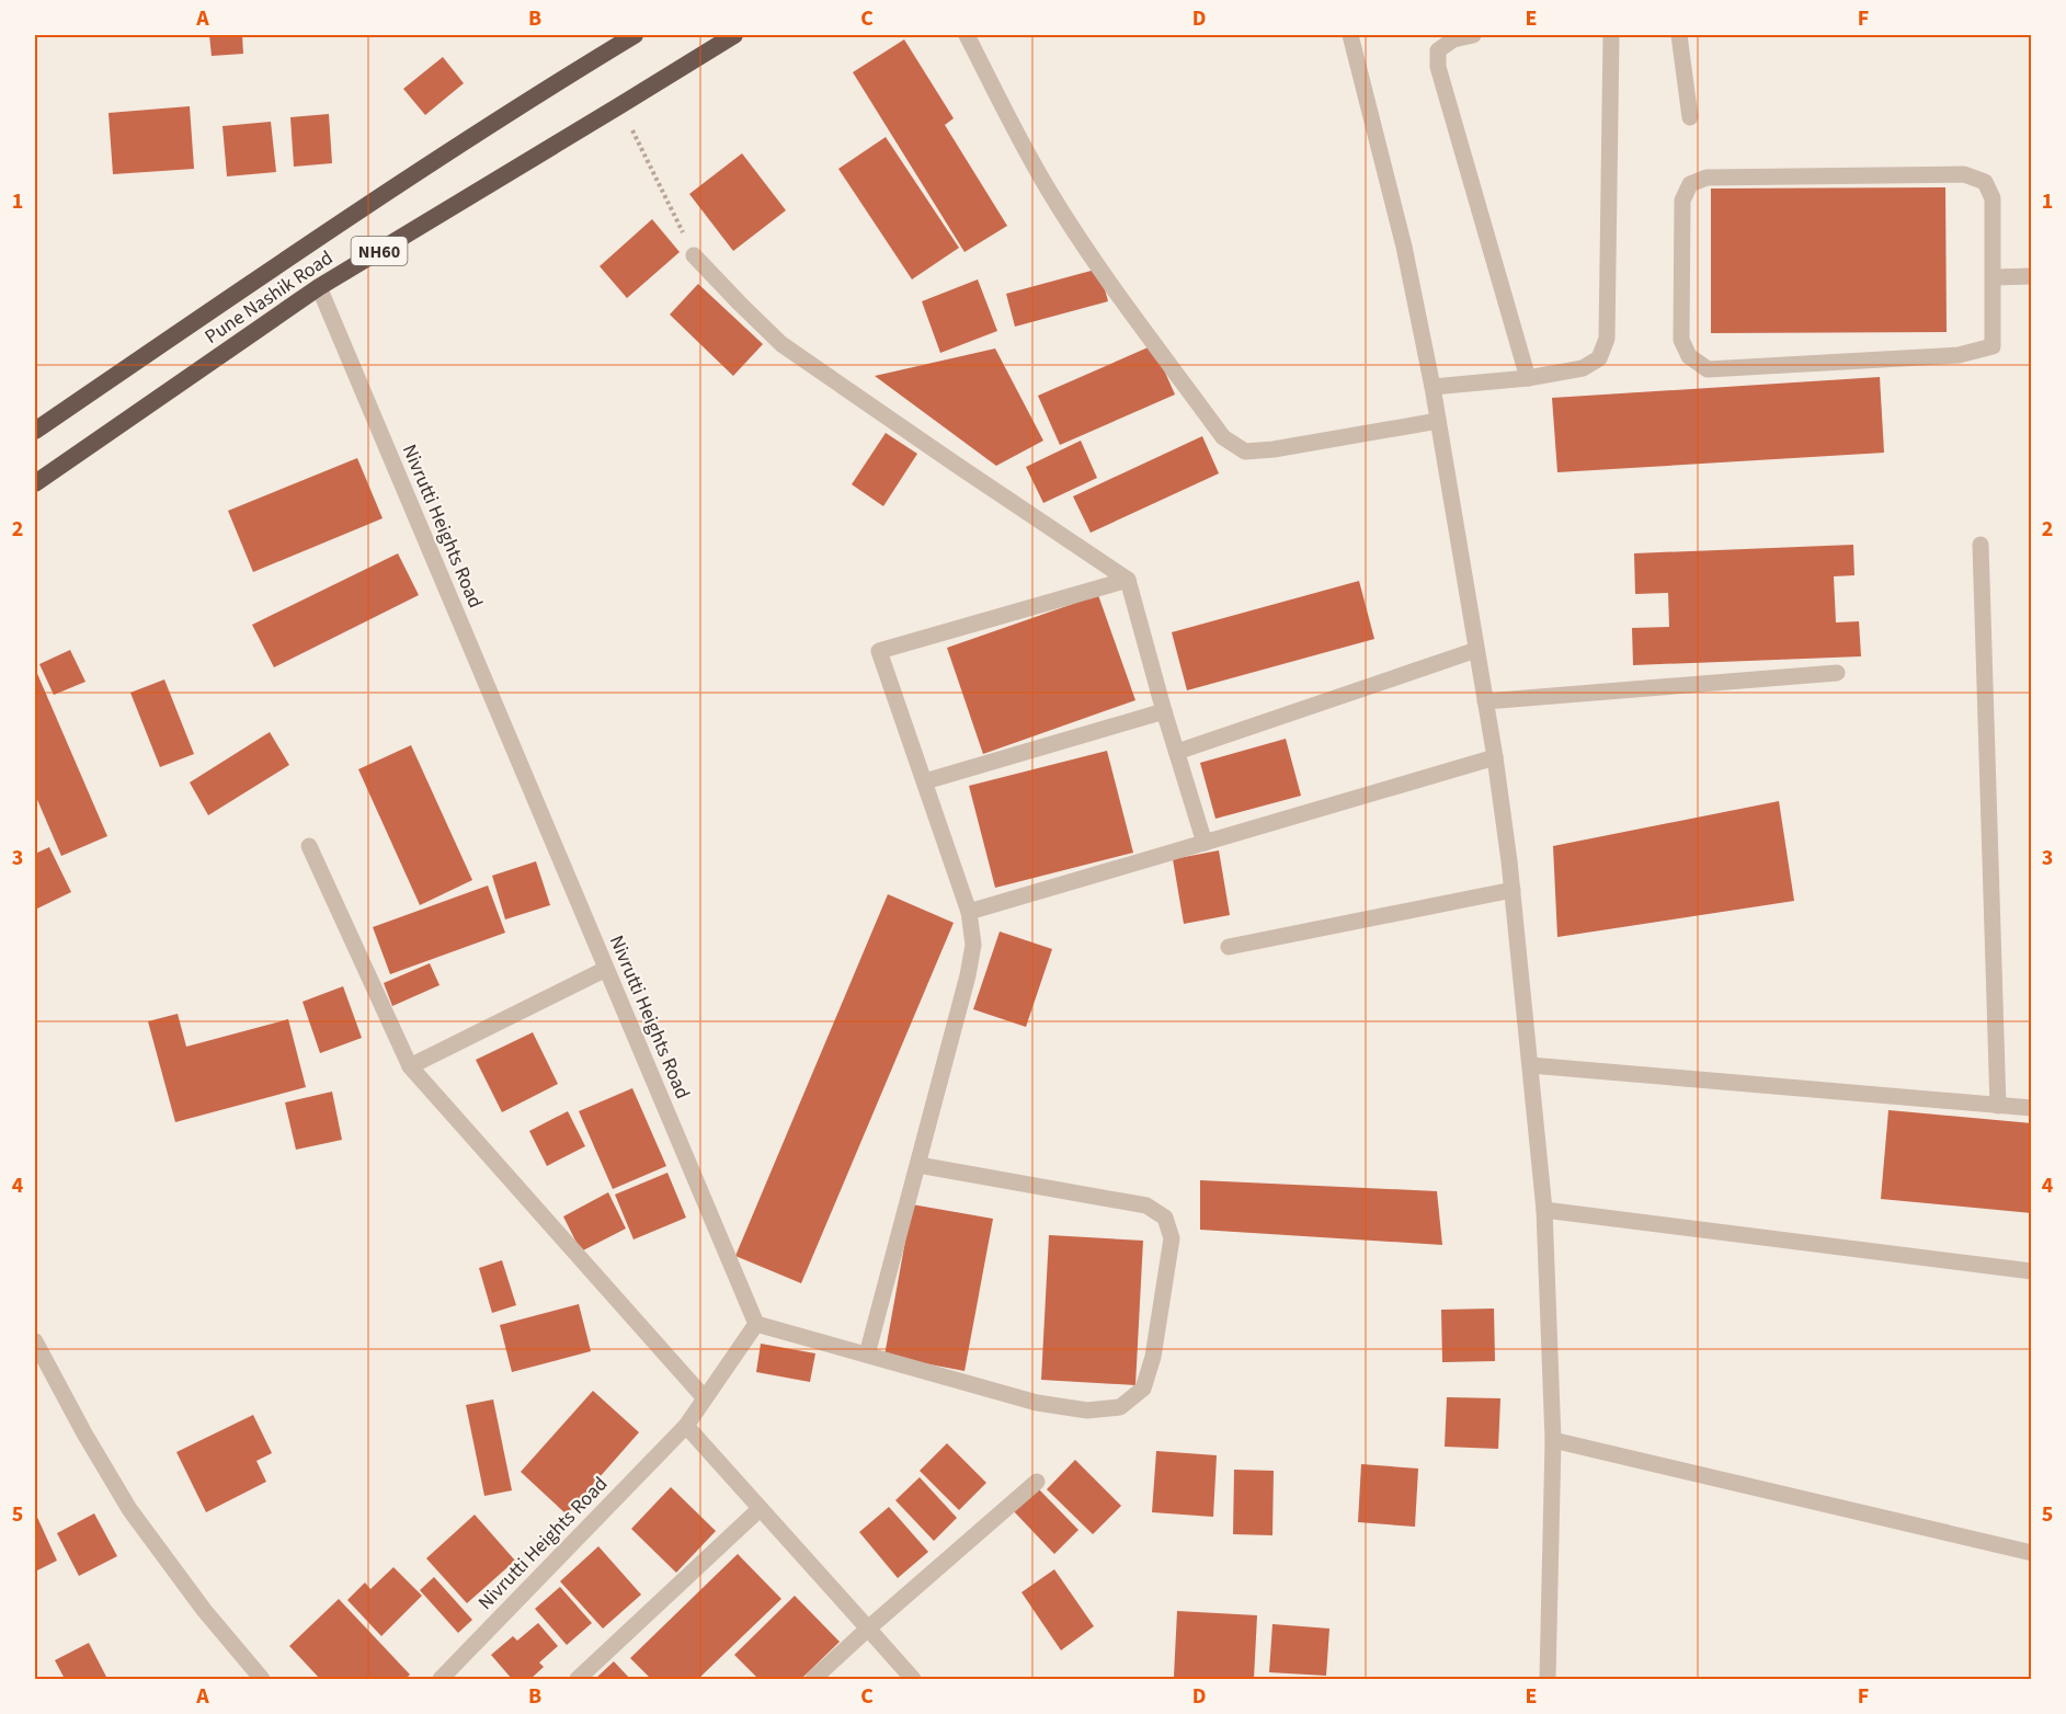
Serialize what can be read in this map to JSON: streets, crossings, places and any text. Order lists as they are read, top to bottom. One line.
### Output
{"streets":{"highway":["NH60","Pune Nashik Road"],"street":["Nivrutti Heights Road"]},"crossings":[["Pune Nashik Road","Nivrutti Heights Road"]],"grid":{"columns":["A","B","C","D","E","F"],"rows":["1","2","3","4","5"]}}
